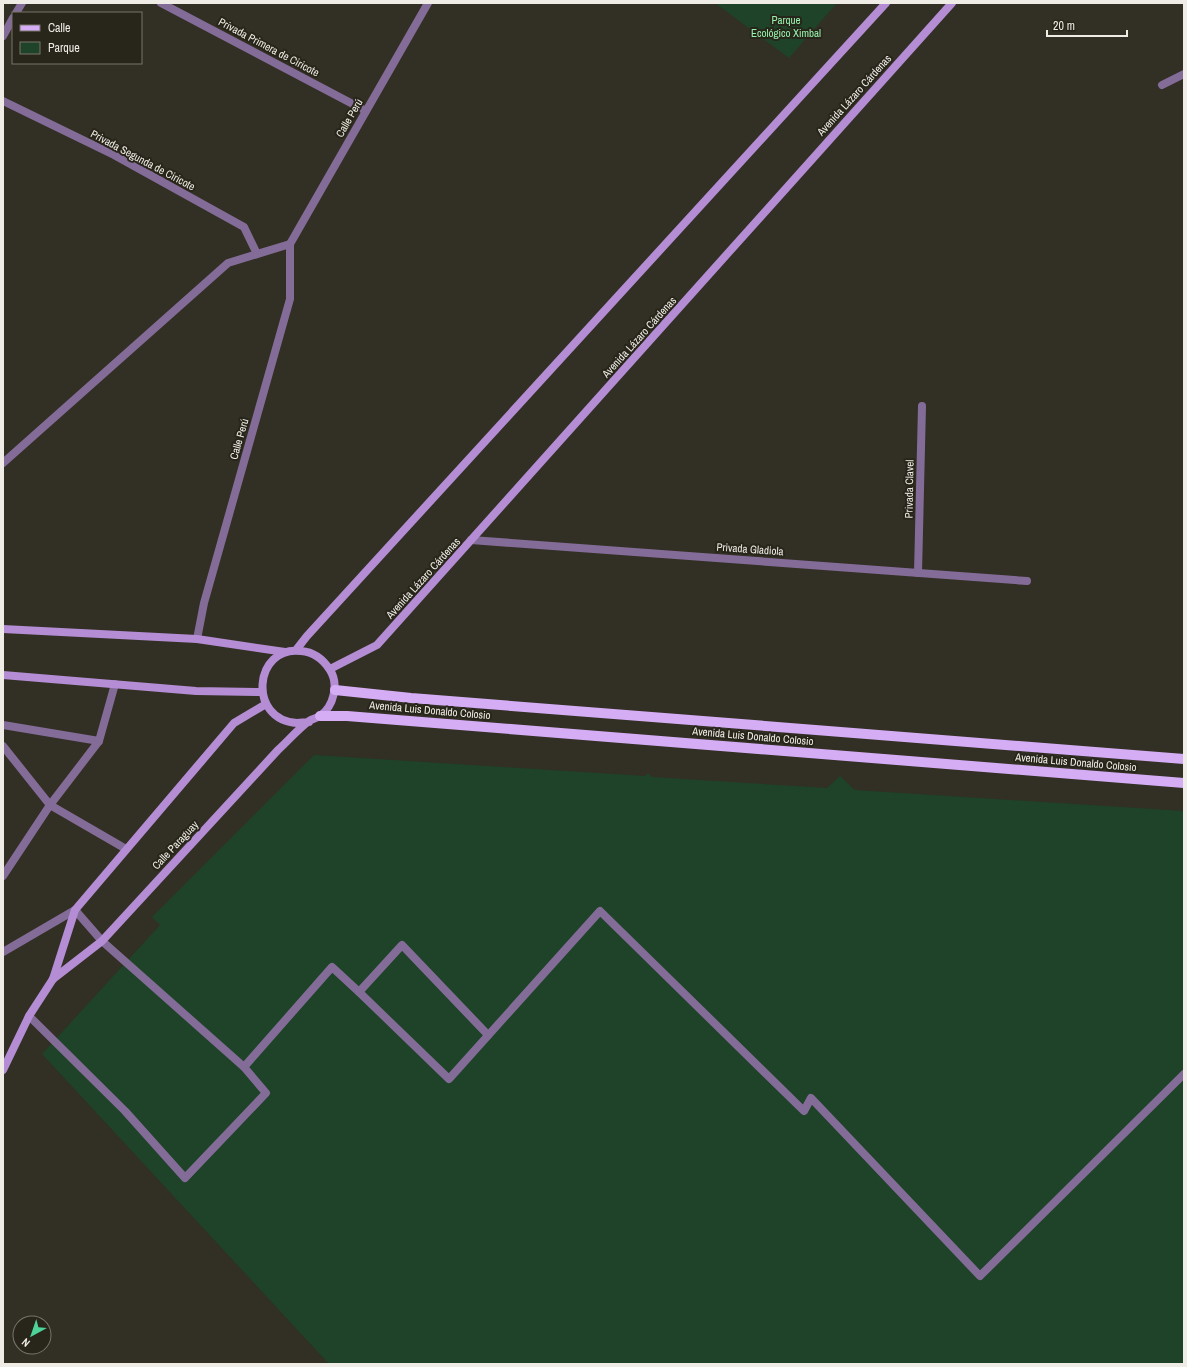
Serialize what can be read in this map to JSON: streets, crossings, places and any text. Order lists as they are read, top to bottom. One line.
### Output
{"streets":{"main road":["Avenida Lázaro Cárdenas","Avenida Luis Donaldo Colosio","Calle Paraguay"],"street":["Privada Primera de Ciricote","Calle Perú","Privada Segunda de Ciricote","Privada Clavel","Privada Gladiola"]},"crossings":[["Privada Primera de Ciricote","Calle Perú"],["Avenida Lázaro Cárdenas","Privada Gladiola"],["Avenida Lázaro Cárdenas","Avenida Luis Donaldo Colosio"],["Avenida Lázaro Cárdenas","Calle Paraguay"],["Privada Clavel","Privada Gladiola"],["Avenida Luis Donaldo Colosio","Calle Paraguay"]],"parks":["Parque Ecológico Ximbal"],"legend":["Calle","Parque"],"scale_bar":"20 m","north":"bottom left"}
